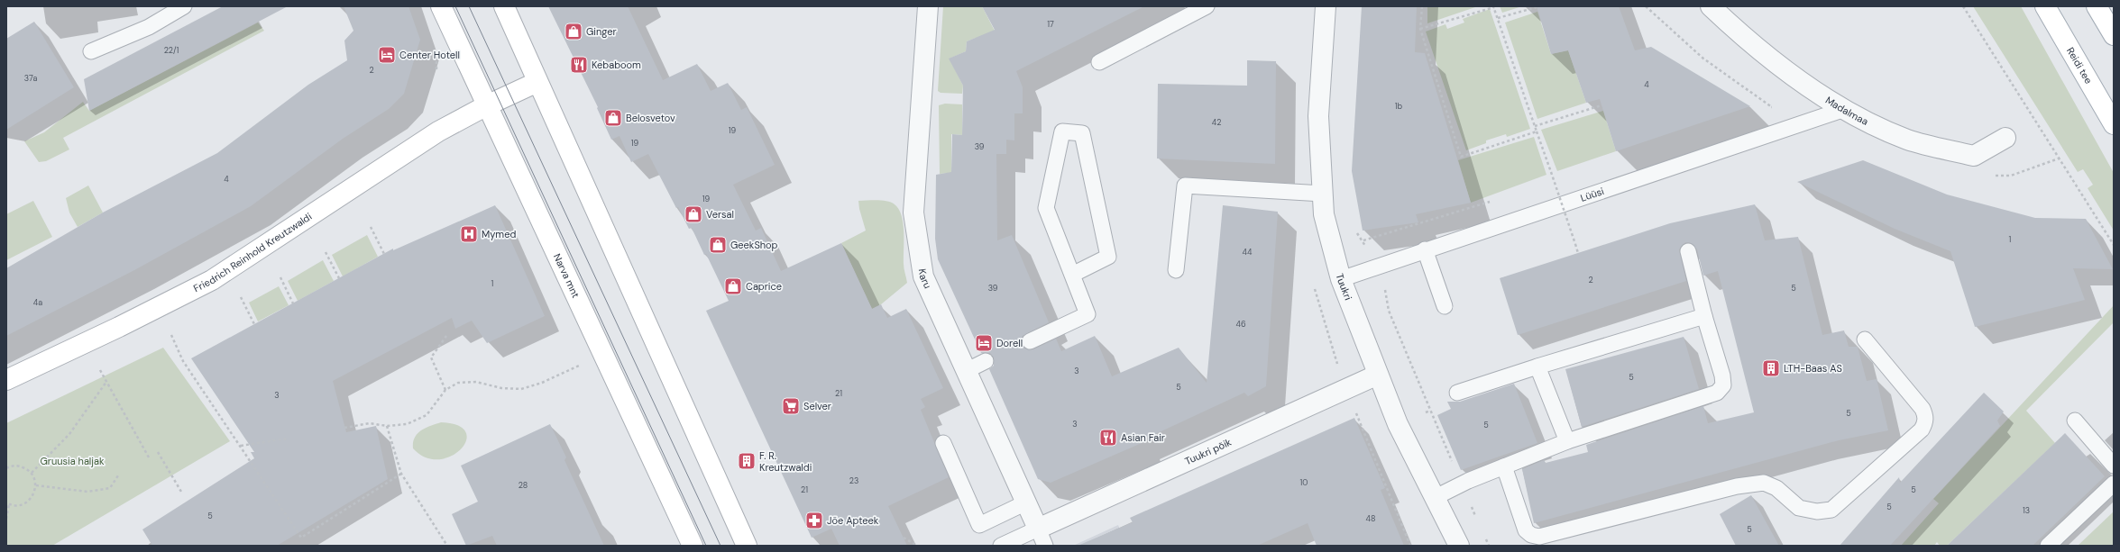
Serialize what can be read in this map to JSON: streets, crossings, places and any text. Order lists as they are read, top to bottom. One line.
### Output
{"streets":{"main road":["Reidi tee","Friedrich Reinhold Kreutzwaldi","Narva mnt"],"street":["Madalmaa","Karu","Tuukri","Tuukri põik"],"lane":["Lüüsi"]},"crossings":[["Madalmaa","Lüüsi"],["Lüüsi","Tuukri"],["Friedrich Reinhold Kreutzwaldi","Narva mnt"],["Karu","Tuukri põik"],["Tuukri","Tuukri põik"]],"parks":["Gruusia haljak"],"places":{"shop":["Ginger","Belosvetov","Versal","GeekShop","Caprice"],"hotel":["Center Hotell","Dorell"],"restaurant":["Kebaboom","Asian Fair"],"hospital":["Mymed"],"building":["LTH-Baas AS","F. R. Kreutzwaldi"],"supermarket":["Selver"],"pharmacy":["Jõe Apteek"]},"house_numbers":["17","22/1","2","37a","4","1b","42","19","19","39","4","19","1","44","2","1","39","5","4a","46","3","5","5","21","3","5","3","5","23","10","28","21","5","5","13","5","48","5"]}
